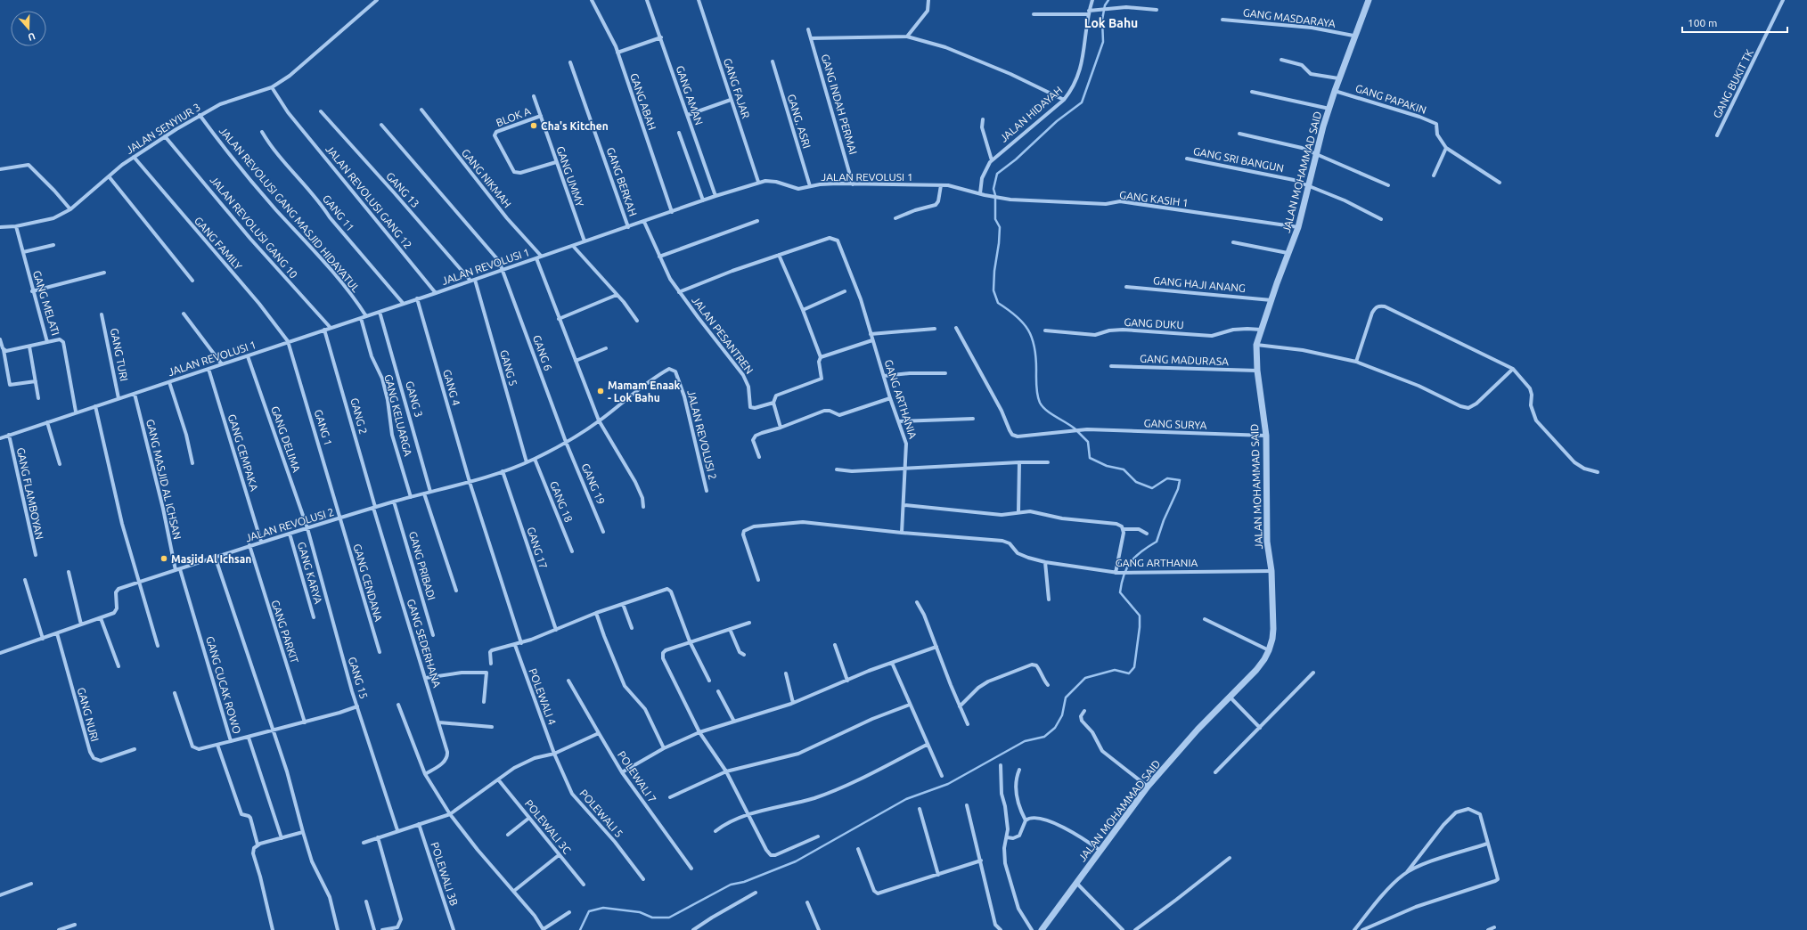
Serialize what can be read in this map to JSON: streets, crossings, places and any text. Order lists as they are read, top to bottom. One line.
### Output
{"streets":{"street":["GANG MASDARAYA","GANG BUKIT TK","GANG FAJAR","GANG AMAN","GANG PAPAKIN","GANG ABAH","GANG INDAH PERMAI","JALAN HIDAYAH","BLOK A","GANG. ASRI","JALAN SENYIUR 3","GANG SRI BANGUN","JALAN MOHAMMAD SAID","GANG UMMY","JALAN REVOLUSI 1","GANG NIKMAH","GANG BERKAH","GANG 13","JALAN REVOLUSI GANG 12","GANG KASIH 1","JALAN REVOLUSI GANG MASJID HIDAYATUL","GANG 11","JALAN REVOLUSI GANG 10","GANG FAMILY","GANG HAJI ANANG","GANG MELATI","GANG DUKU","JALAN PESANTREN","GANG 6","GANG TURI","GANG MADURASA","GANG 5","GANG 4","GANG 3","GANG ARTHANIA","GANG KELUARGA","GANG 2","GANG SURYA","GANG 1","JALAN REVOLUSI 2","GANG DELIMA","GANG CEMPAKA","GANG MASJID AL ICHSAN","GANG 19","GANG FLAMBOYAN","GANG 18","GANG 17","GANG PRIBADI","GANG KARYA","GANG CENDANA","GANG PARKIT","GANG SEDERHANA","GANG 15","GANG CUCAK ROWO","POLEWALI 4","GANG NURI","POLEWALI 7","POLEWALI 5","POLEWALI 3C","POLEWALI 3B"]},"crossings":[["GANG MASDARAYA","JALAN MOHAMMAD SAID"],["GANG FAJAR","JALAN REVOLUSI 1"],["GANG AMAN","JALAN REVOLUSI 1"],["GANG PAPAKIN","JALAN MOHAMMAD SAID"],["GANG ABAH","JALAN REVOLUSI 1"],["GANG INDAH PERMAI","JALAN REVOLUSI 1"],["JALAN HIDAYAH","JALAN REVOLUSI 1"],["BLOK A","GANG UMMY"],["GANG. ASRI","JALAN REVOLUSI 1"],["JALAN SENYIUR 3","JALAN REVOLUSI GANG 12"],["JALAN SENYIUR 3","JALAN REVOLUSI GANG MASJID HIDAYATUL"],["JALAN SENYIUR 3","JALAN REVOLUSI GANG 10"],["JALAN SENYIUR 3","GANG FAMILY"],["JALAN SENYIUR 3","GANG MELATI"],["GANG SRI BANGUN","JALAN MOHAMMAD SAID"],["JALAN MOHAMMAD SAID","GANG KASIH 1"],["JALAN MOHAMMAD SAID","GANG HAJI ANANG"],["JALAN MOHAMMAD SAID","GANG DUKU"],["JALAN MOHAMMAD SAID","GANG MADURASA"],["JALAN MOHAMMAD SAID","GANG ARTHANIA"],["JALAN MOHAMMAD SAID","GANG SURYA"],["GANG UMMY","JALAN REVOLUSI 1"],["JALAN REVOLUSI 1","GANG NIKMAH"],["JALAN REVOLUSI 1","GANG BERKAH"],["JALAN REVOLUSI 1","GANG 13"],["JALAN REVOLUSI 1","JALAN REVOLUSI GANG 12"],["JALAN REVOLUSI 1","GANG KASIH 1"],["JALAN REVOLUSI 1","JALAN REVOLUSI GANG MASJID HIDAYATUL"],["JALAN REVOLUSI 1","GANG 11"],["JALAN REVOLUSI 1","JALAN REVOLUSI GANG 10"],["JALAN REVOLUSI 1","GANG FAMILY"],["JALAN REVOLUSI 1","GANG MELATI"],["JALAN REVOLUSI 1","GANG 6"],["JALAN REVOLUSI 1","GANG TURI"],["JALAN REVOLUSI 1","GANG 5"],["JALAN REVOLUSI 1","GANG 4"],["JALAN REVOLUSI 1","GANG 3"],["JALAN REVOLUSI 1","GANG KELUARGA"],["JALAN REVOLUSI 1","GANG 2"],["JALAN REVOLUSI 1","GANG 1"],["JALAN REVOLUSI 1","GANG DELIMA"],["JALAN REVOLUSI 1","GANG CEMPAKA"],["JALAN REVOLUSI 1","GANG MASJID AL ICHSAN"],["JALAN REVOLUSI 1","GANG FLAMBOYAN"],["GANG 13","GANG 5"],["GANG FAMILY","GANG 1"],["JALAN PESANTREN","GANG ARTHANIA"],["GANG 6","JALAN REVOLUSI 2"],["GANG 6","GANG 19"],["GANG 5","JALAN REVOLUSI 2"],["GANG 4","JALAN REVOLUSI 2"],["GANG 3","JALAN REVOLUSI 2"],["GANG KELUARGA","JALAN REVOLUSI 2"],["GANG 2","JALAN REVOLUSI 2"],["GANG 2","GANG SEDERHANA"],["GANG 1","JALAN REVOLUSI 2"],["GANG 1","GANG CENDANA"],["JALAN REVOLUSI 2","GANG DELIMA"],["JALAN REVOLUSI 2","GANG CEMPAKA"],["JALAN REVOLUSI 2","GANG MASJID AL ICHSAN"],["JALAN REVOLUSI 2","GANG 19"],["JALAN REVOLUSI 2","GANG 18"],["JALAN REVOLUSI 2","GANG 17"],["JALAN REVOLUSI 2","GANG PRIBADI"],["JALAN REVOLUSI 2","GANG KARYA"],["JALAN REVOLUSI 2","GANG CENDANA"],["JALAN REVOLUSI 2","GANG PARKIT"],["JALAN REVOLUSI 2","GANG SEDERHANA"],["JALAN REVOLUSI 2","GANG 15"],["JALAN REVOLUSI 2","GANG CUCAK ROWO"],["JALAN REVOLUSI 2","GANG NURI"],["GANG DELIMA","GANG 15"],["GANG MASJID AL ICHSAN","GANG CUCAK ROWO"],["GANG PARKIT","GANG CUCAK ROWO"],["GANG 15","GANG CUCAK ROWO"],["POLEWALI 4","POLEWALI 5"]],"districts":["Lok Bahu"],"places":["Cha's Kitchen","Mamam Enaak - Lok Bahu","Masjid Al Ichsan"],"scale_bar":"100 m","north":"bottom"}
